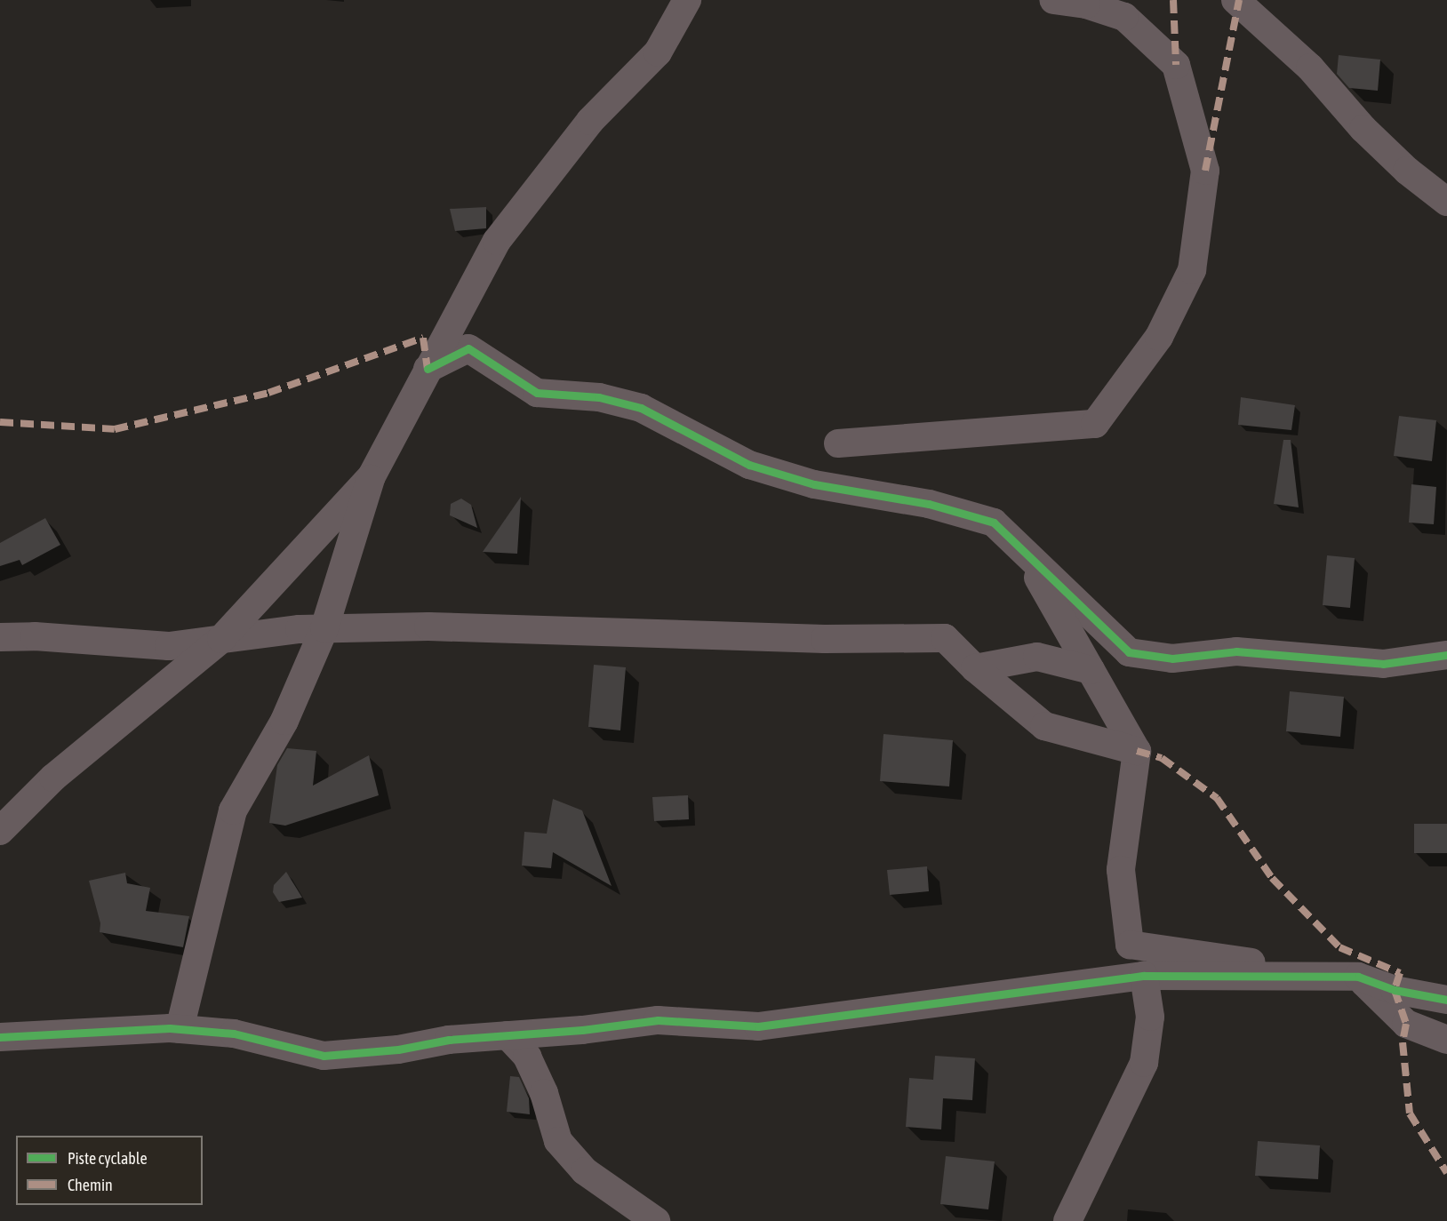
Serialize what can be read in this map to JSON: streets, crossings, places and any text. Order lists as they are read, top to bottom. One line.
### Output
{"legend":["Piste cyclable","Chemin"]}
